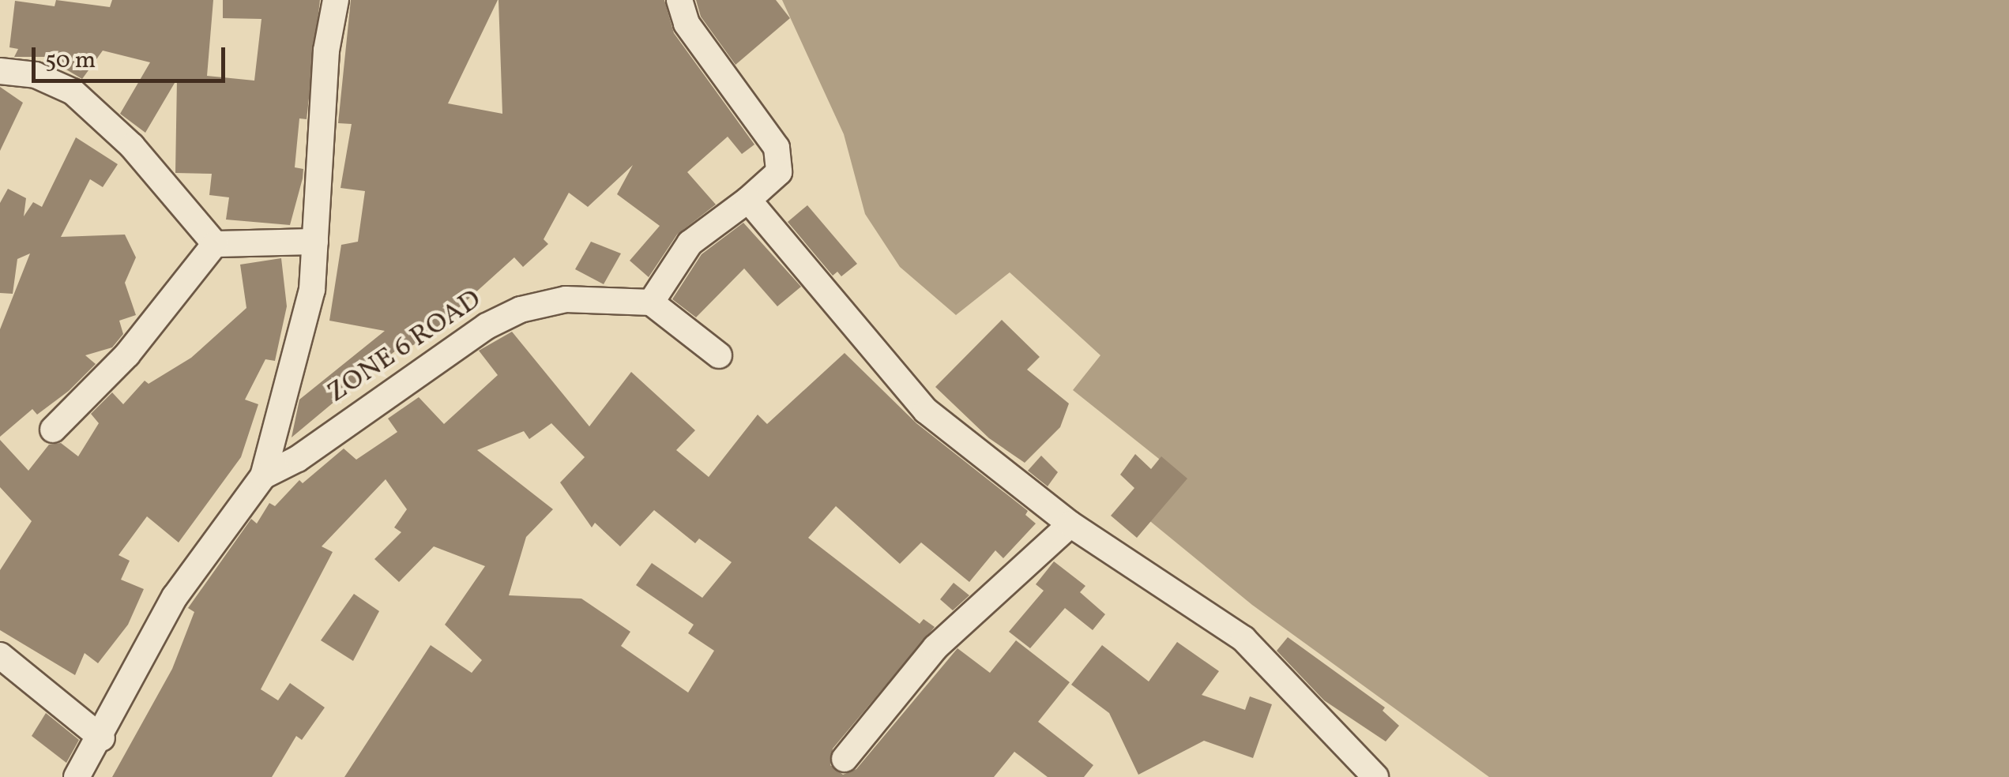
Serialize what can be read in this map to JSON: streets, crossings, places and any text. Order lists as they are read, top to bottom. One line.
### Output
{"streets":{"street":["ZONE 6 ROAD"]},"scale_bar":"50 m"}
